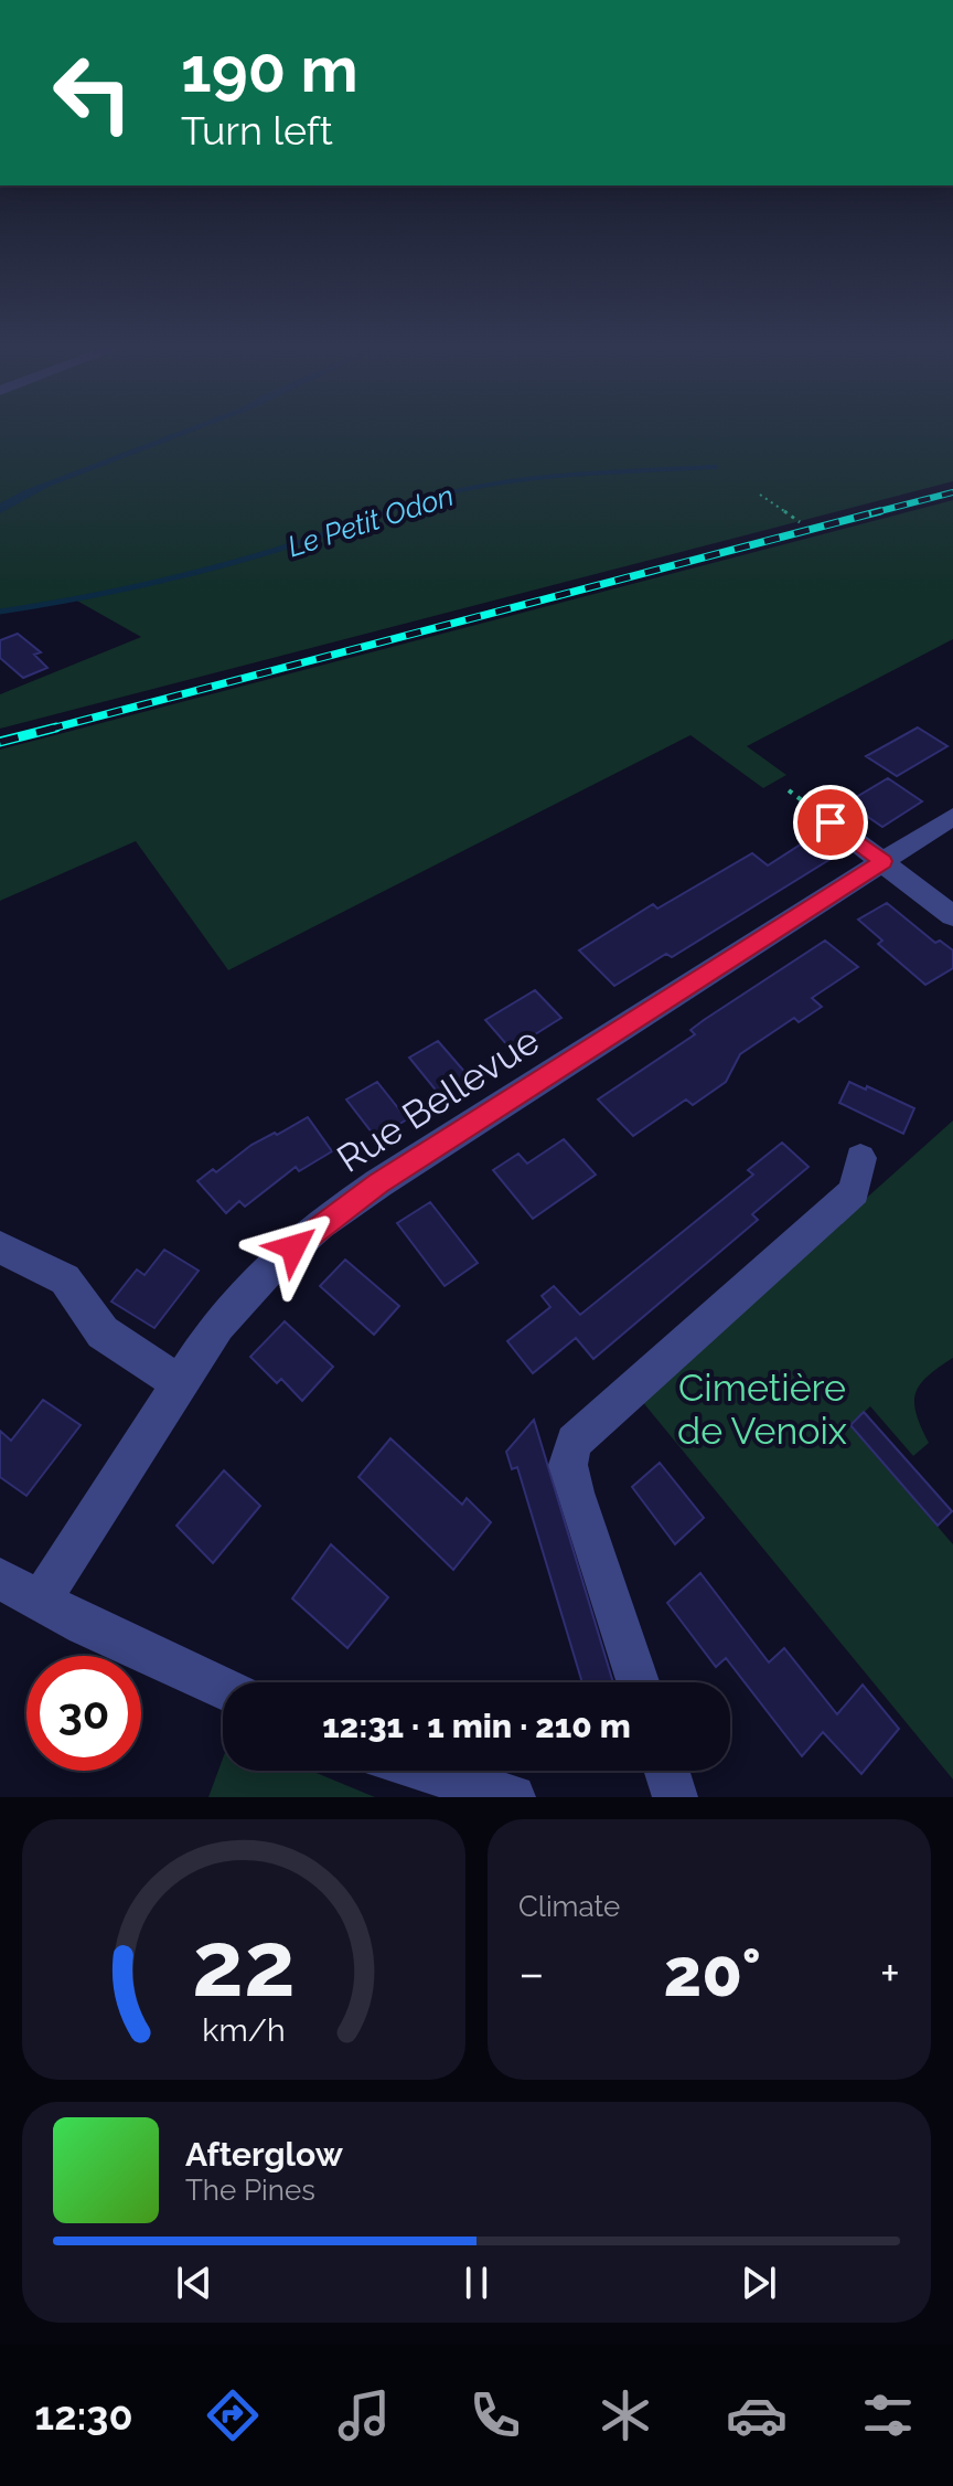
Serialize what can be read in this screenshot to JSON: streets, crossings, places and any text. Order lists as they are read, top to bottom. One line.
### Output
{"streets":{"street":["Rue Bellevue"]},"water":["Le Petit Odon"],"parks":["Cimetière de Venoix"],"page":{"turn":["190 m","Turn left"],"limit":"30","trip":"12:31 · 1 min · 210 m","tile":"Climate","heat":["−","20°","+"],"song":["Afterglow","The Pines"],"tabs":"12:30","gauge":["22","km/h"]}}
